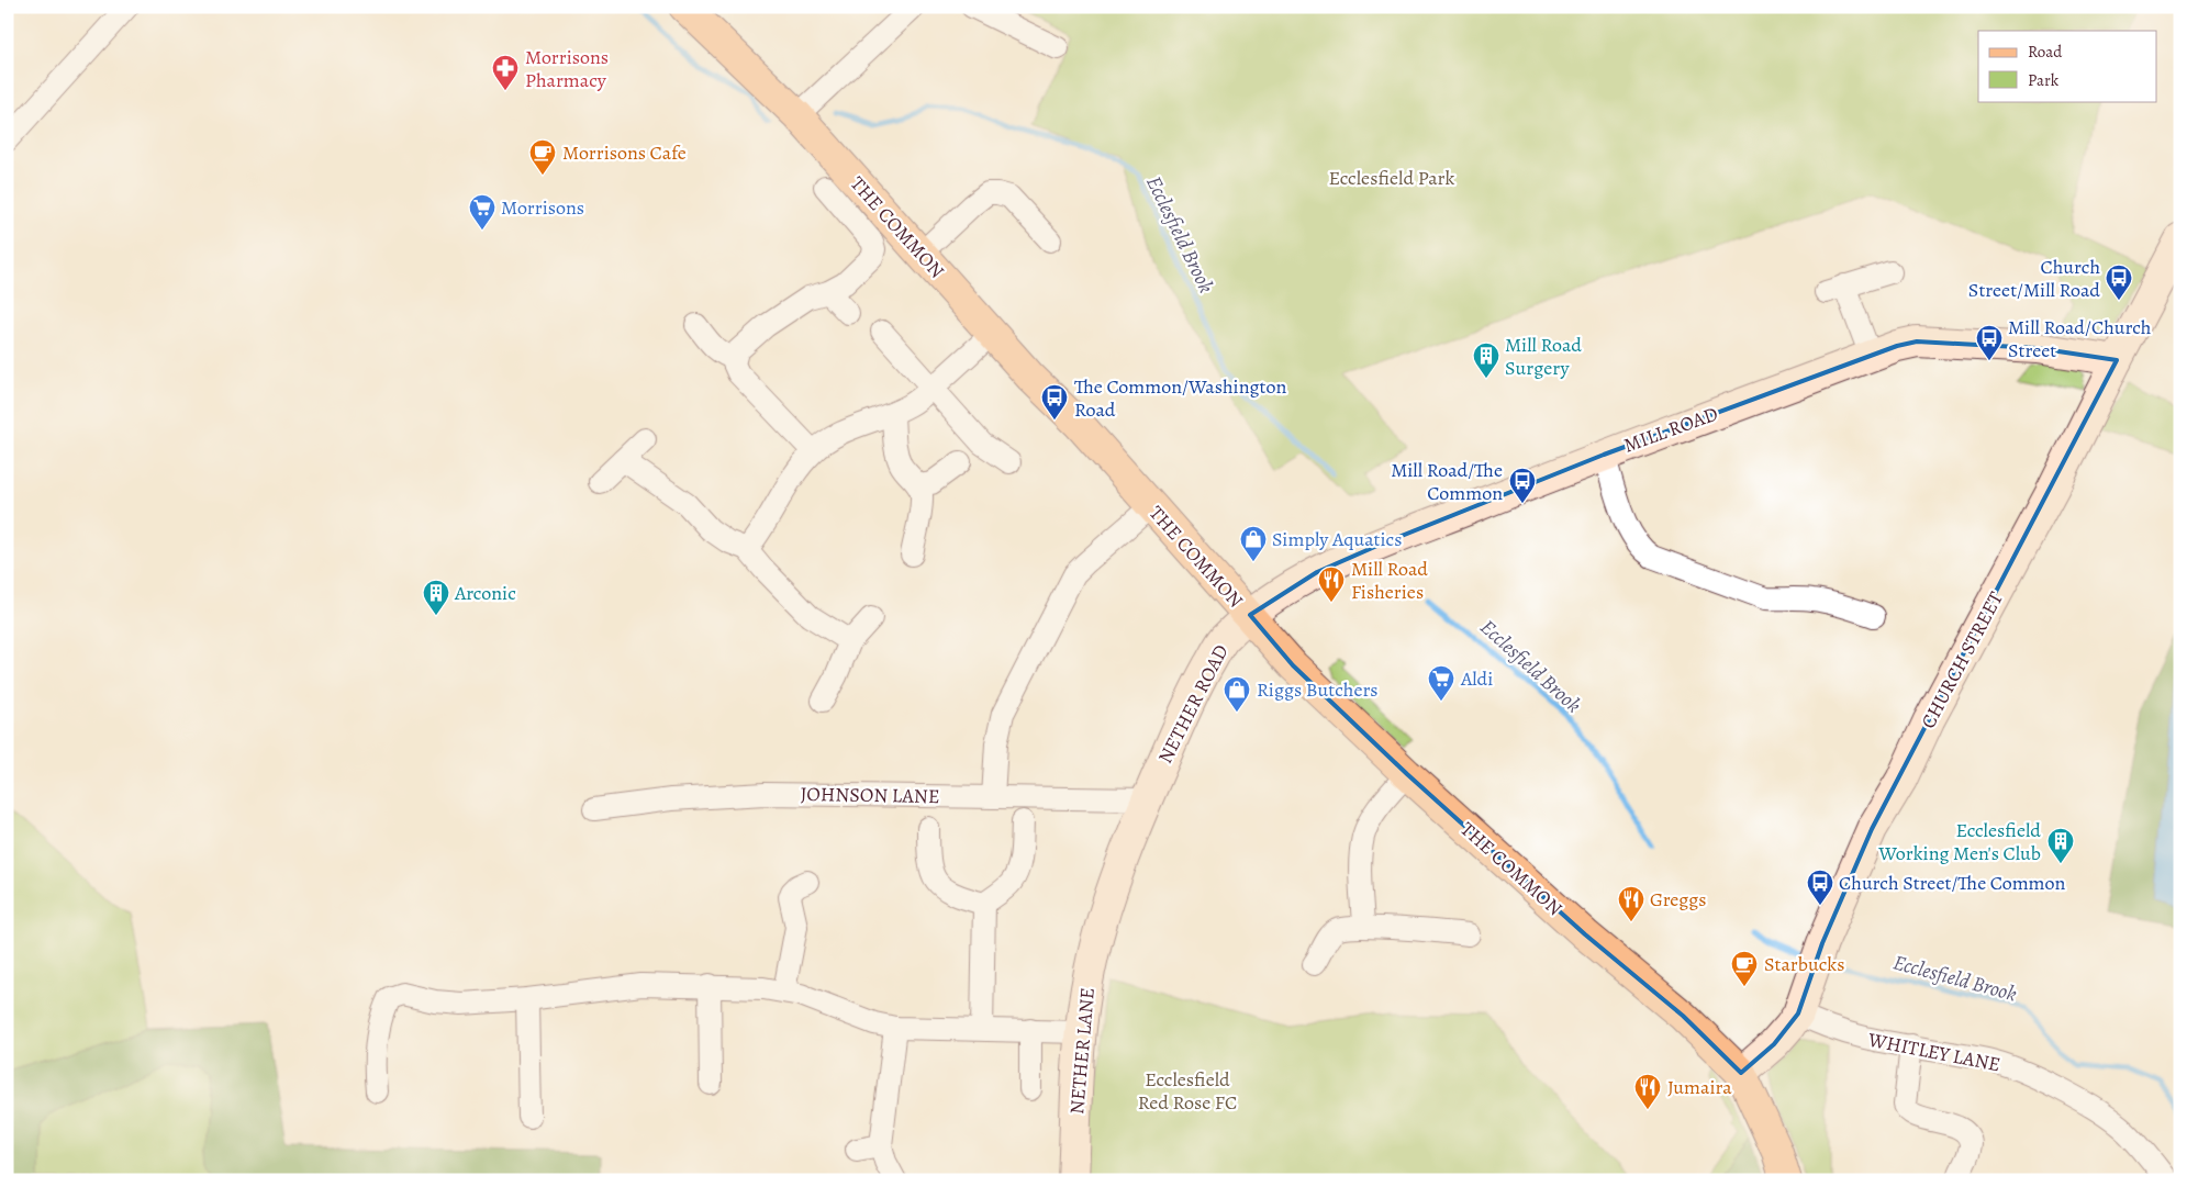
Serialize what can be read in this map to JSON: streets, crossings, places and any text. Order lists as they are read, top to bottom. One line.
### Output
{"streets":{"main road":["THE COMMON","MILL ROAD","CHURCH STREET","NETHER ROAD","NETHER LANE"],"street":["JOHNSON LANE","WHITLEY LANE"]},"crossings":[["THE COMMON","MILL ROAD"],["THE COMMON","CHURCH STREET"],["THE COMMON","NETHER ROAD"],["MILL ROAD","CHURCH STREET"],["MILL ROAD","NETHER ROAD"],["CHURCH STREET","WHITLEY LANE"],["NETHER ROAD","JOHNSON LANE"],["NETHER ROAD","NETHER LANE"],["JOHNSON LANE","NETHER LANE"]],"water":["Ecclesfield Brook"],"parks":["Ecclesfield Park","Ecclesfield Red Rose FC"],"places":{"pharmacy":["Morrisons Pharmacy"],"cafe":["Morrisons Cafe","Starbucks"],"supermarket":["Morrisons","Aldi"],"bus stop":["Church Street/Mill Road","Mill Road/Church Street","The Common/Washington Road","Mill Road/The Common","Church Street/The Common"],"building":["Mill Road Surgery","Arconic","Ecclesfield Working Men's Club"],"shop":["Simply Aquatics","Riggs Butchers"],"restaurant":["Mill Road Fisheries","Greggs","Jumaira"]},"legend":["Road","Park"]}
